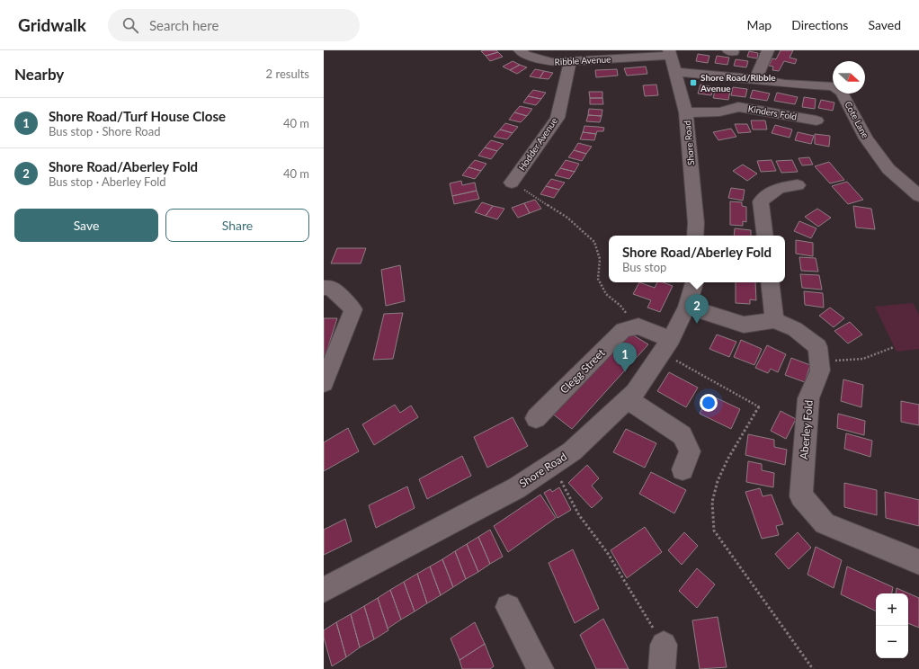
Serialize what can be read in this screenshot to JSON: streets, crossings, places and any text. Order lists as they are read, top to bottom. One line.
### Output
{"streets":{"street":["Ribble Avenue","Kinders Fold","Cote Lane","Shore Road","Hodder Avenue","Clegg Street","Aberley Fold"]},"crossings":[["Ribble Avenue","Shore Road"],["Ribble Avenue","Hodder Avenue"],["Kinders Fold","Shore Road"],["Cote Lane","Shore Road"],["Shore Road","Clegg Street"]],"places":{"transit":["Shore Road/Ribble Avenue"]},"north":"right","page":{"header":"Gridwalk","search":"Search here","nav":["Map","Directions","Saved"],"heading":["Nearby","2 results"],"list":[{"mark":"1","name":"Shore Road/Turf House Close","note":"Bus stop · Shore Road","value":"40 m"},{"mark":"2","name":"Shore Road/Aberley Fold","note":"Bus stop · Aberley Fold","value":"40 m"}],"buttons":["Save","Share"],"popup":["Shore Road/Aberley Fold","Bus stop"],"pins":["2","1"],"map_buttons":["+","−"]}}
